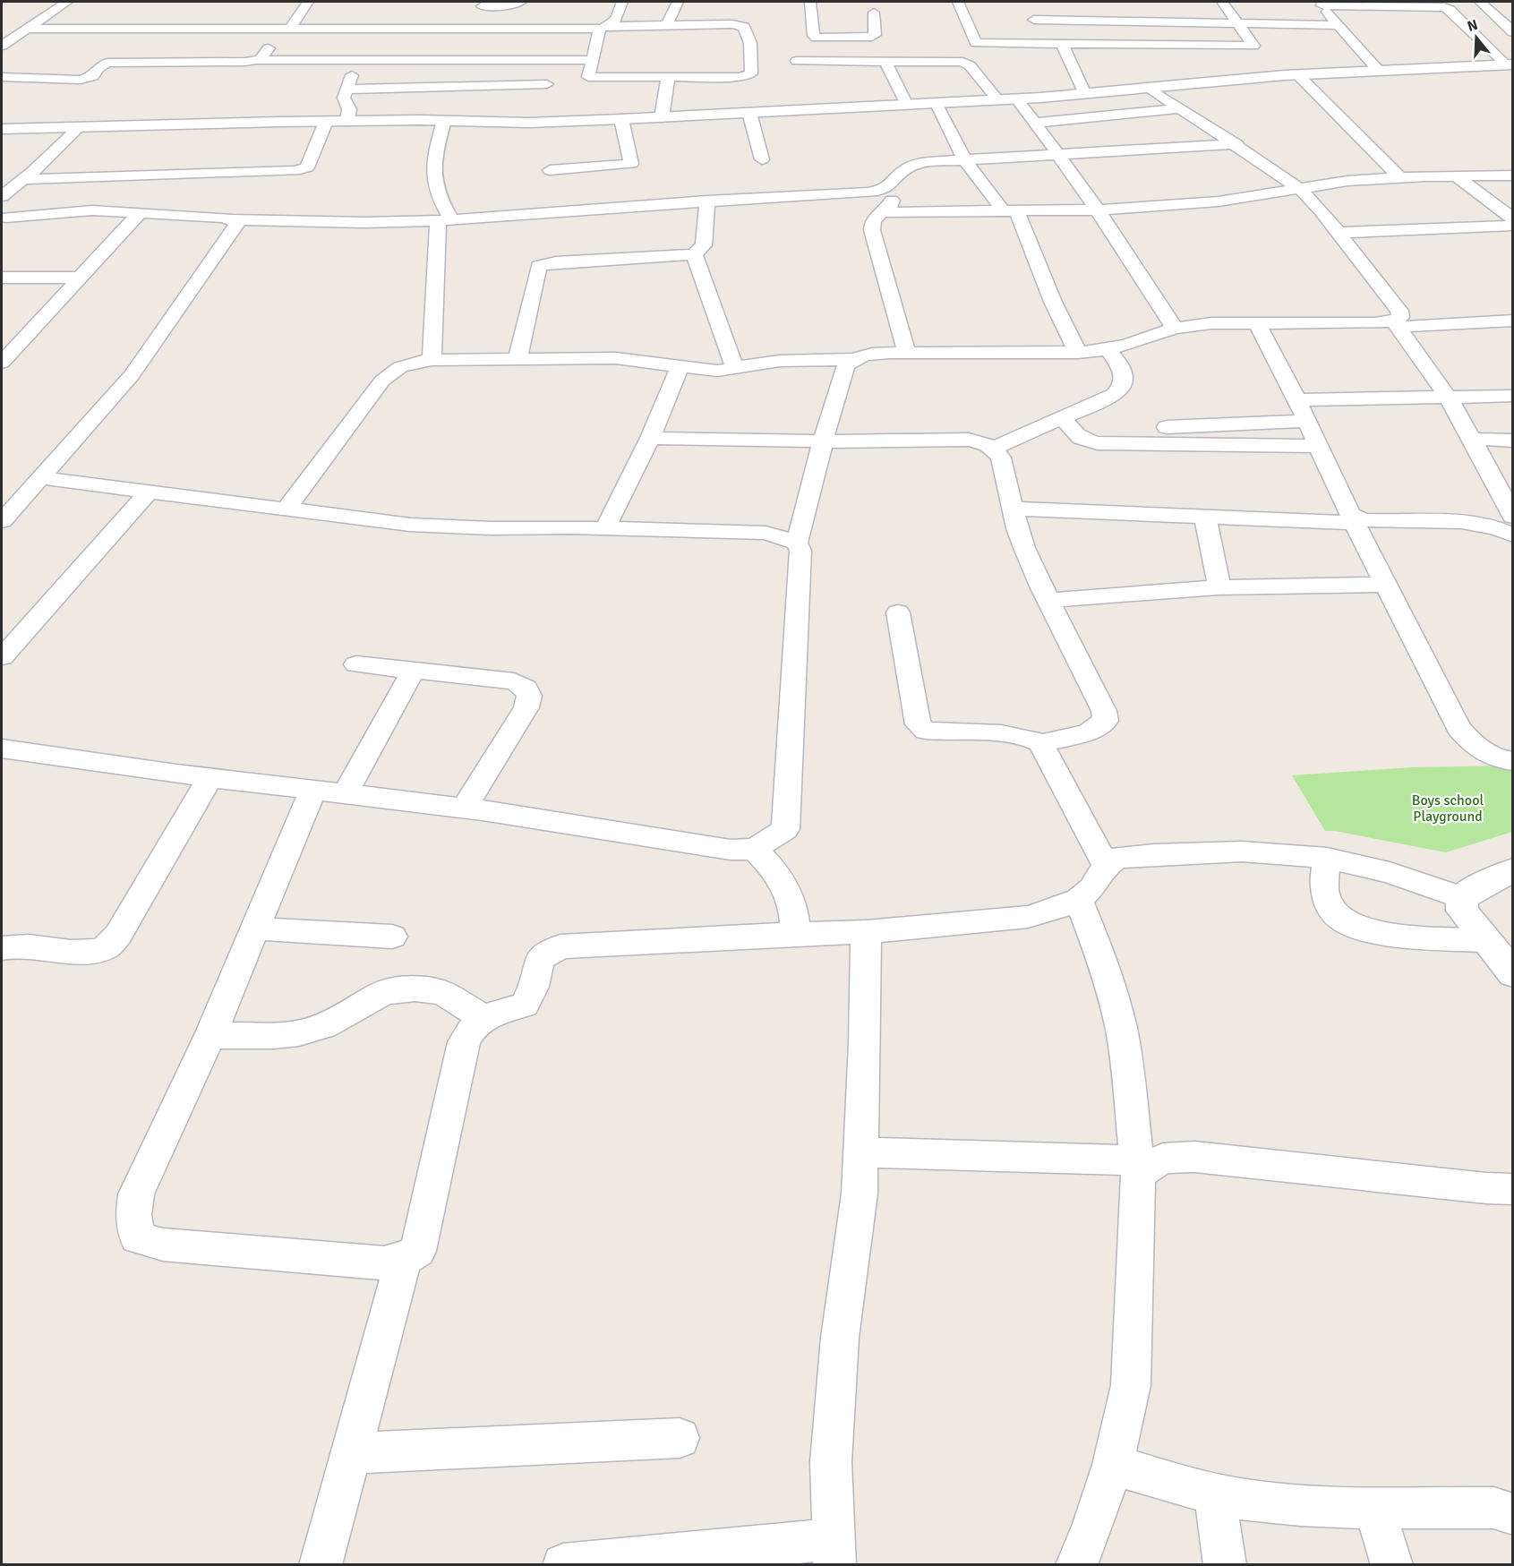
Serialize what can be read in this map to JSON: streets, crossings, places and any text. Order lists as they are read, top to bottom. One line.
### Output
{"parks":["Boys school Playground"],"north":"top"}
